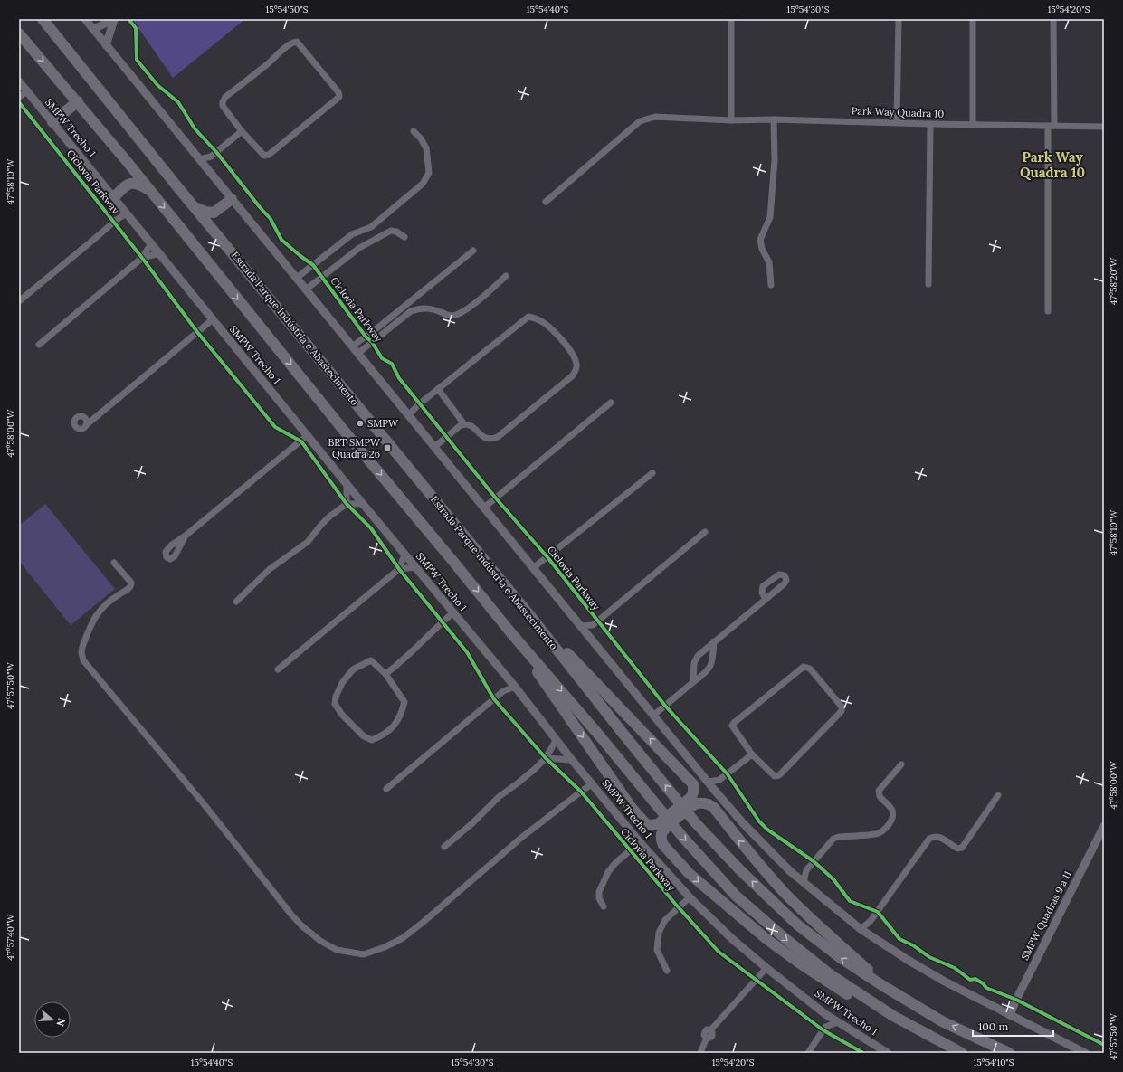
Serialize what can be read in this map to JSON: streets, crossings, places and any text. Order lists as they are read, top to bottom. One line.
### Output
{"streets":{"highway":["Estrada Parque Indústria e Abastecimento"],"street":["Park Way Quadra 10","SMPW Trecho 1","SMPW Quadras 9 a 11"],"cycle path":["Ciclovia Parkway"]},"districts":["Park Way Quadra 10"],"places":{"other":["SMPW"],"transit":["BRT SMPW Quadra 26"]},"scale_bar":"100 m","north":"right","coordinates":["15°54'50\"S","15°54'40\"S","15°54'30\"S","15°54'20\"S","47°58'10\"W","47°58'20\"W","47°58'00\"W","47°57'50\"W","47°57'40\"W","15°54'10\"S"]}
